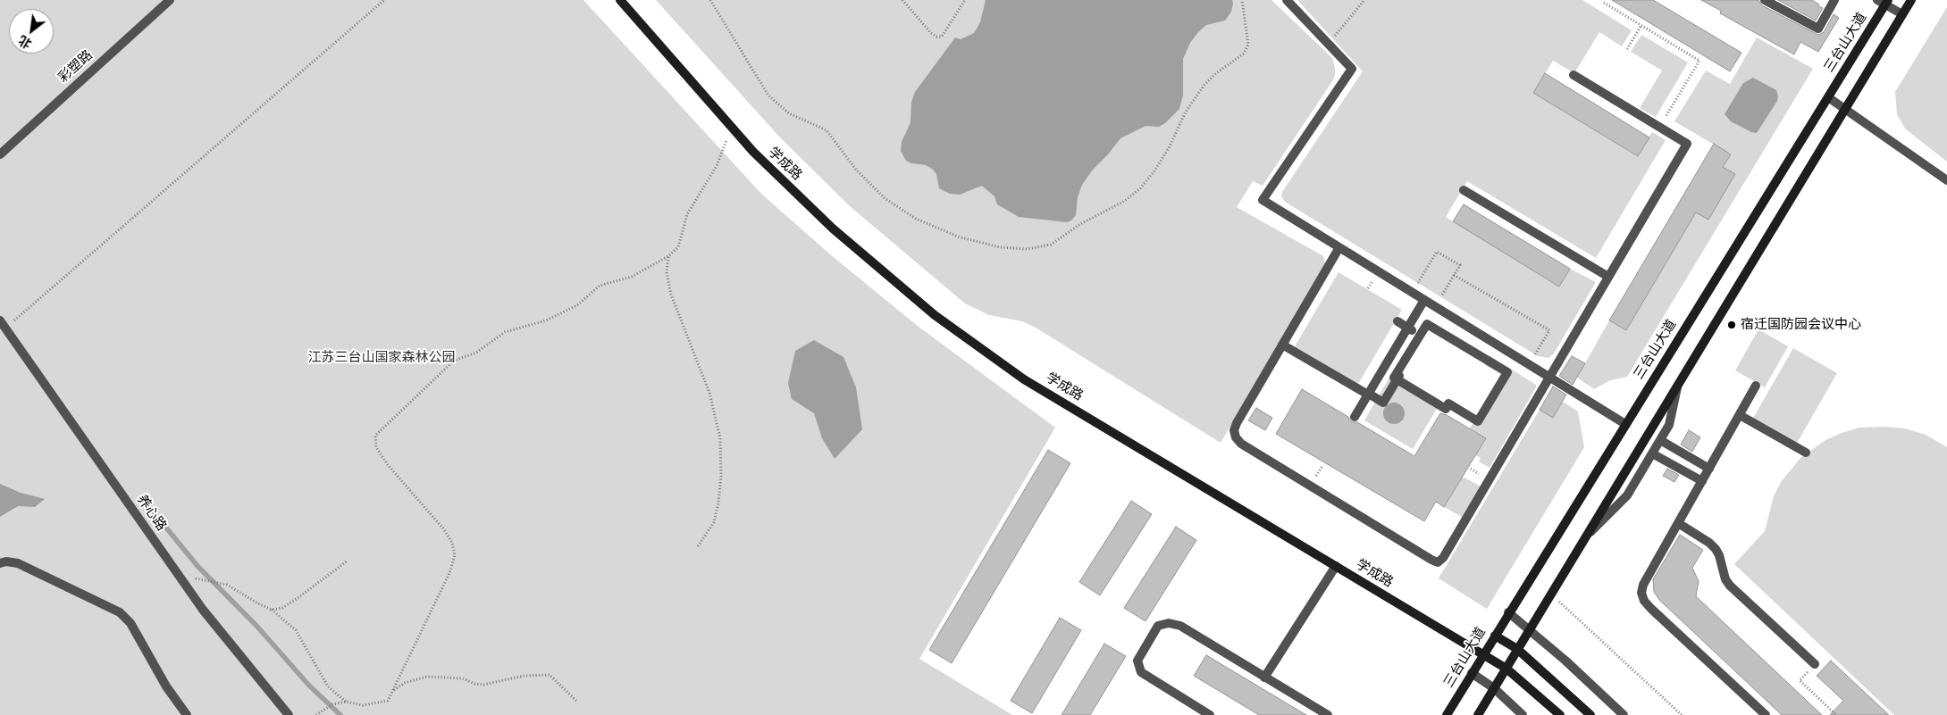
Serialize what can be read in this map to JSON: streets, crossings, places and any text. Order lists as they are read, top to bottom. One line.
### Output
{"streets":{"main road":["三台山大道","学成路"],"street":["彩塑路","养心路"]},"crossings":[["三台山大道","学成路"]],"parks":["江苏三台山国家森林公园"],"places":["宿迁国防园会议中心"],"north":"bottom left"}
